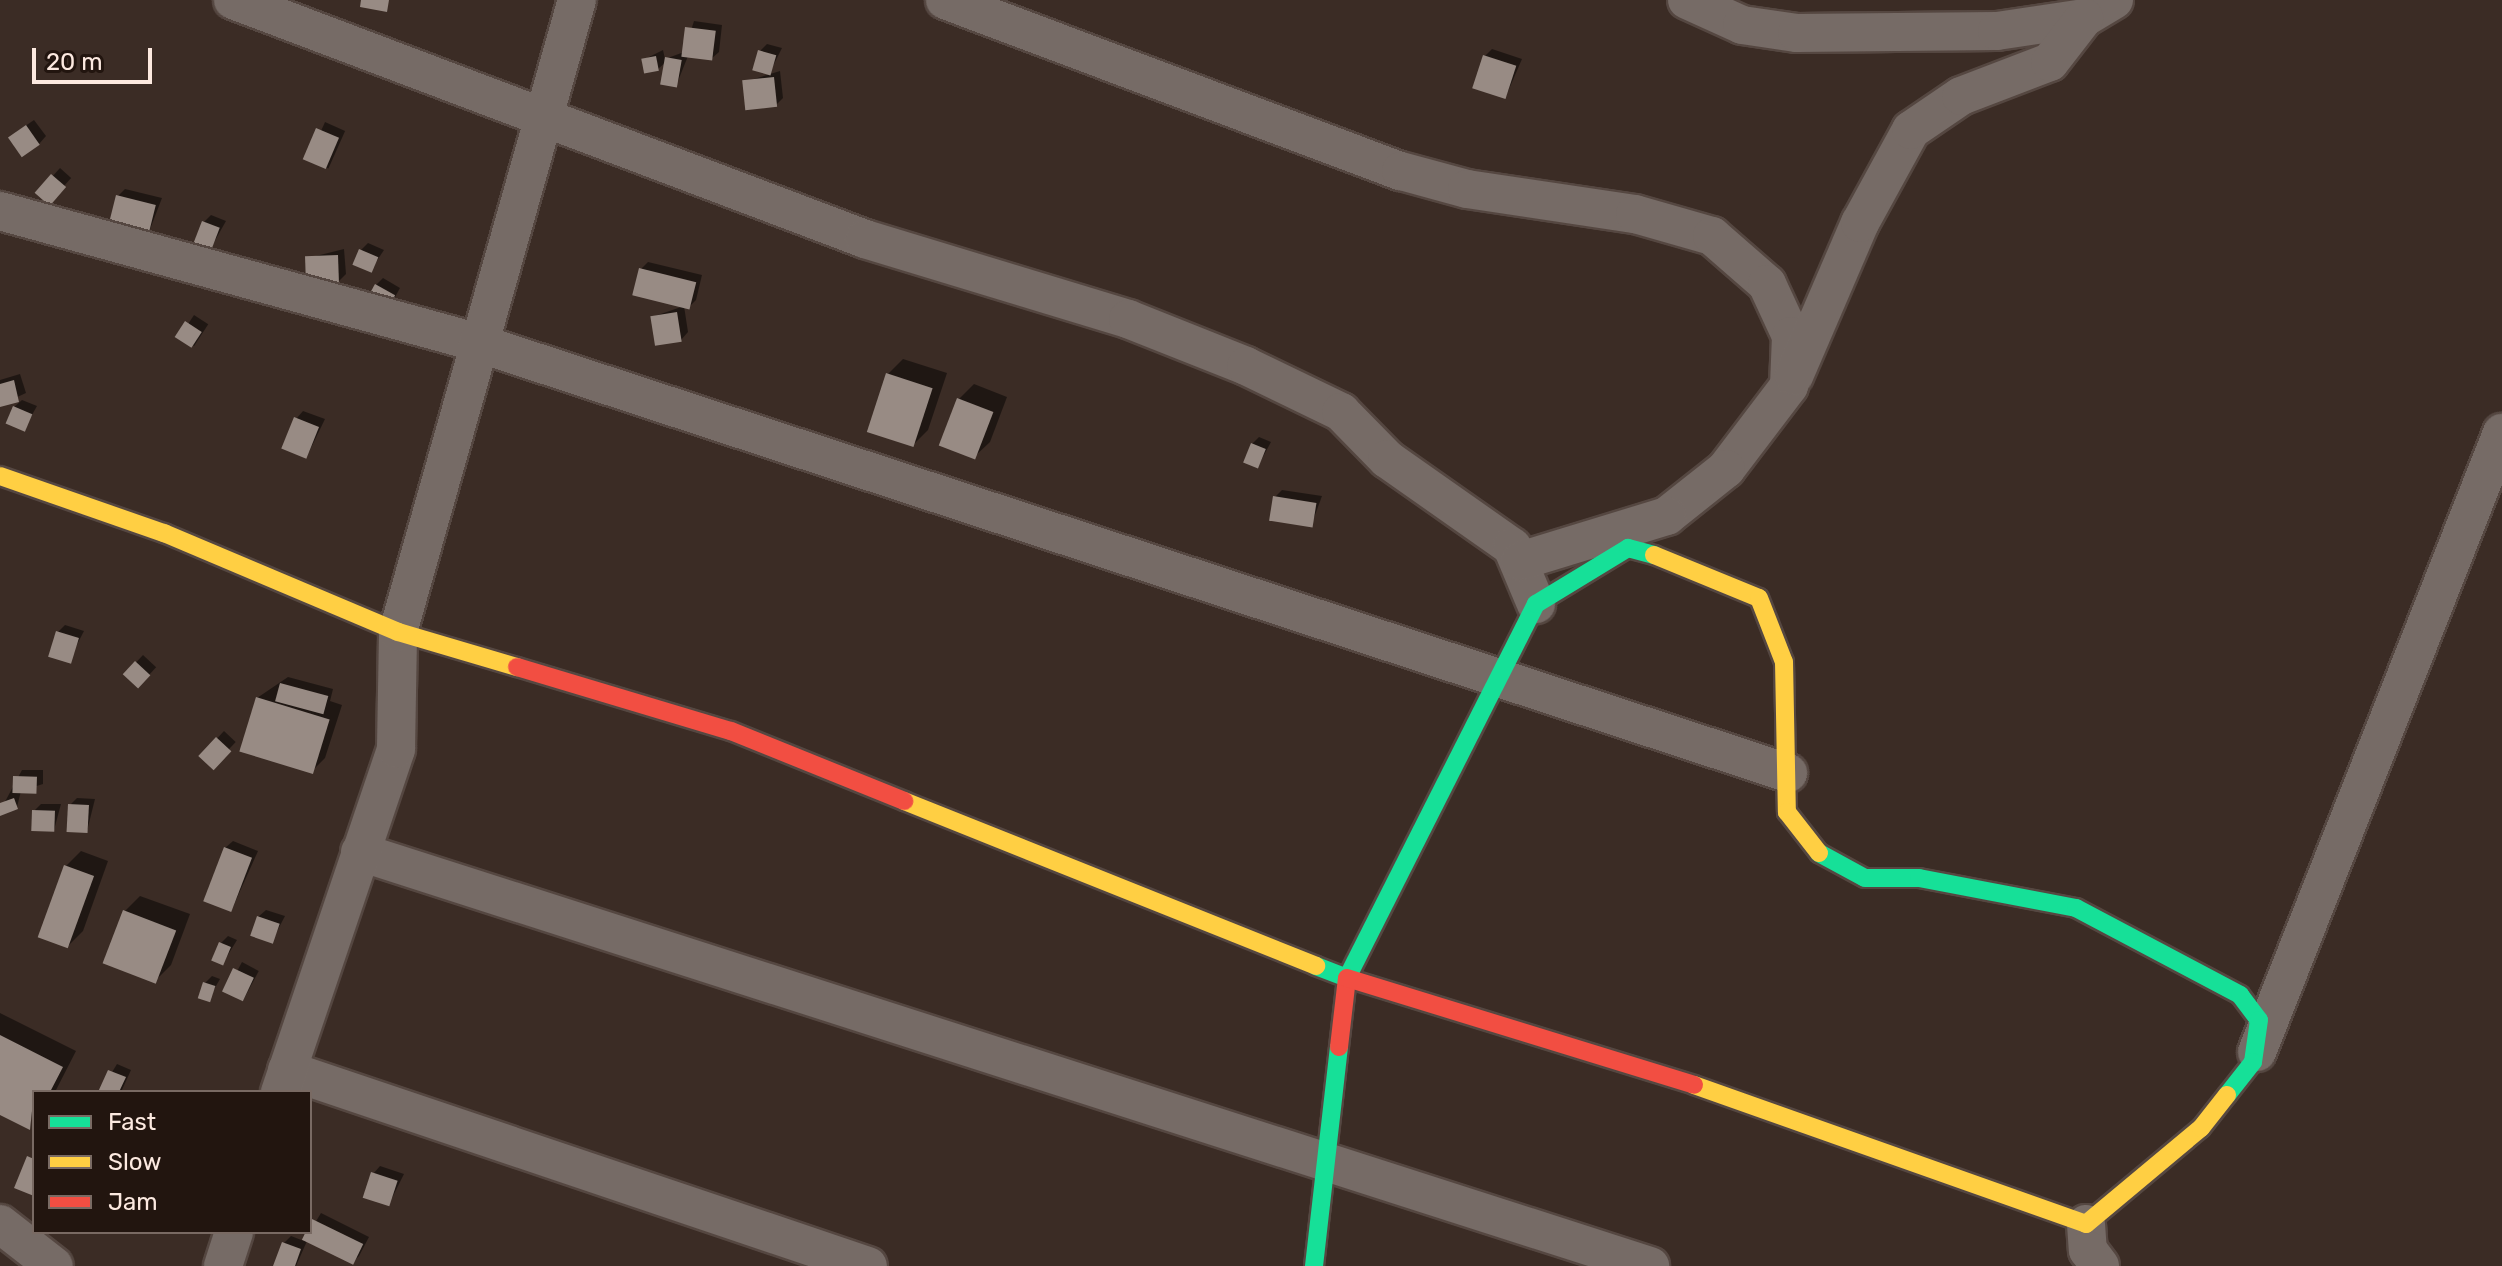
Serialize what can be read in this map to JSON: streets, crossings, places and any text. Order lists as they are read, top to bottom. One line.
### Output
{"legend":["Fast","Slow","Jam"],"scale_bar":"20 m"}
